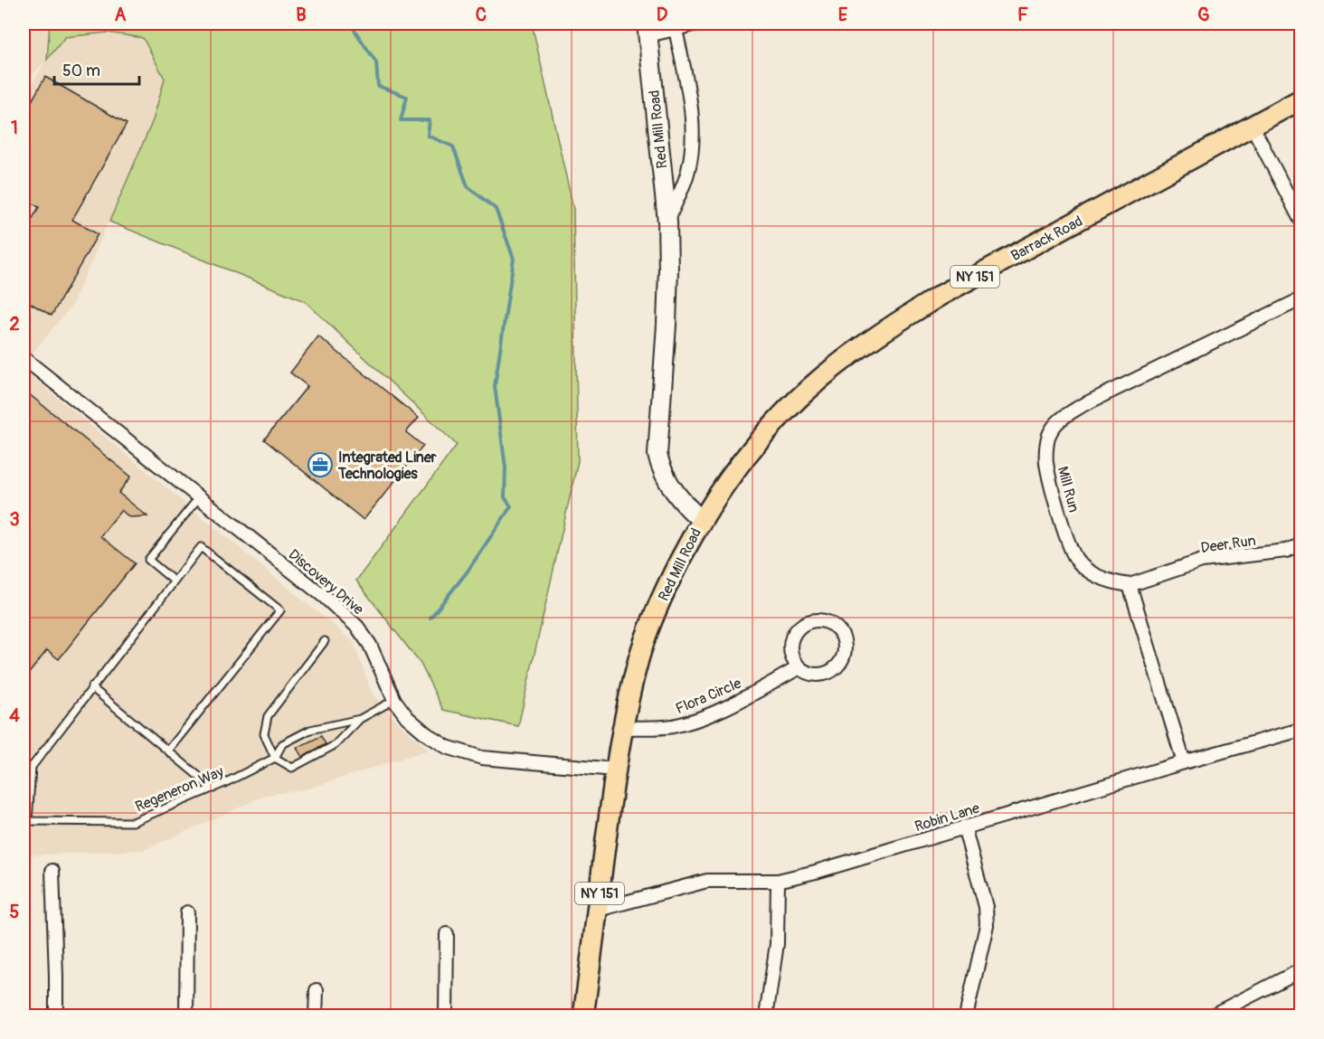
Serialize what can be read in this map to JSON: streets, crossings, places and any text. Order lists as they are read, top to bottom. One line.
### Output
{"streets":{"main road":["Red Mill Road","Barrack Road","NY 151"],"street":["Mill Run","Deer Run","Discovery Drive","Flora Circle","Robin Lane"],"lane":["Regeneron Way"]},"crossings":[["Red Mill Road","Barrack Road"],["Red Mill Road","Discovery Drive"],["Red Mill Road","Flora Circle"],["Red Mill Road","Robin Lane"],["Mill Run","Deer Run"],["Discovery Drive","Regeneron Way"]],"places":{"office":["Integrated Liner Technologies"]},"scale_bar":"50 m","grid":{"columns":["A","B","C","D","E","F","G"],"rows":["1","2","3","4","5"]}}
